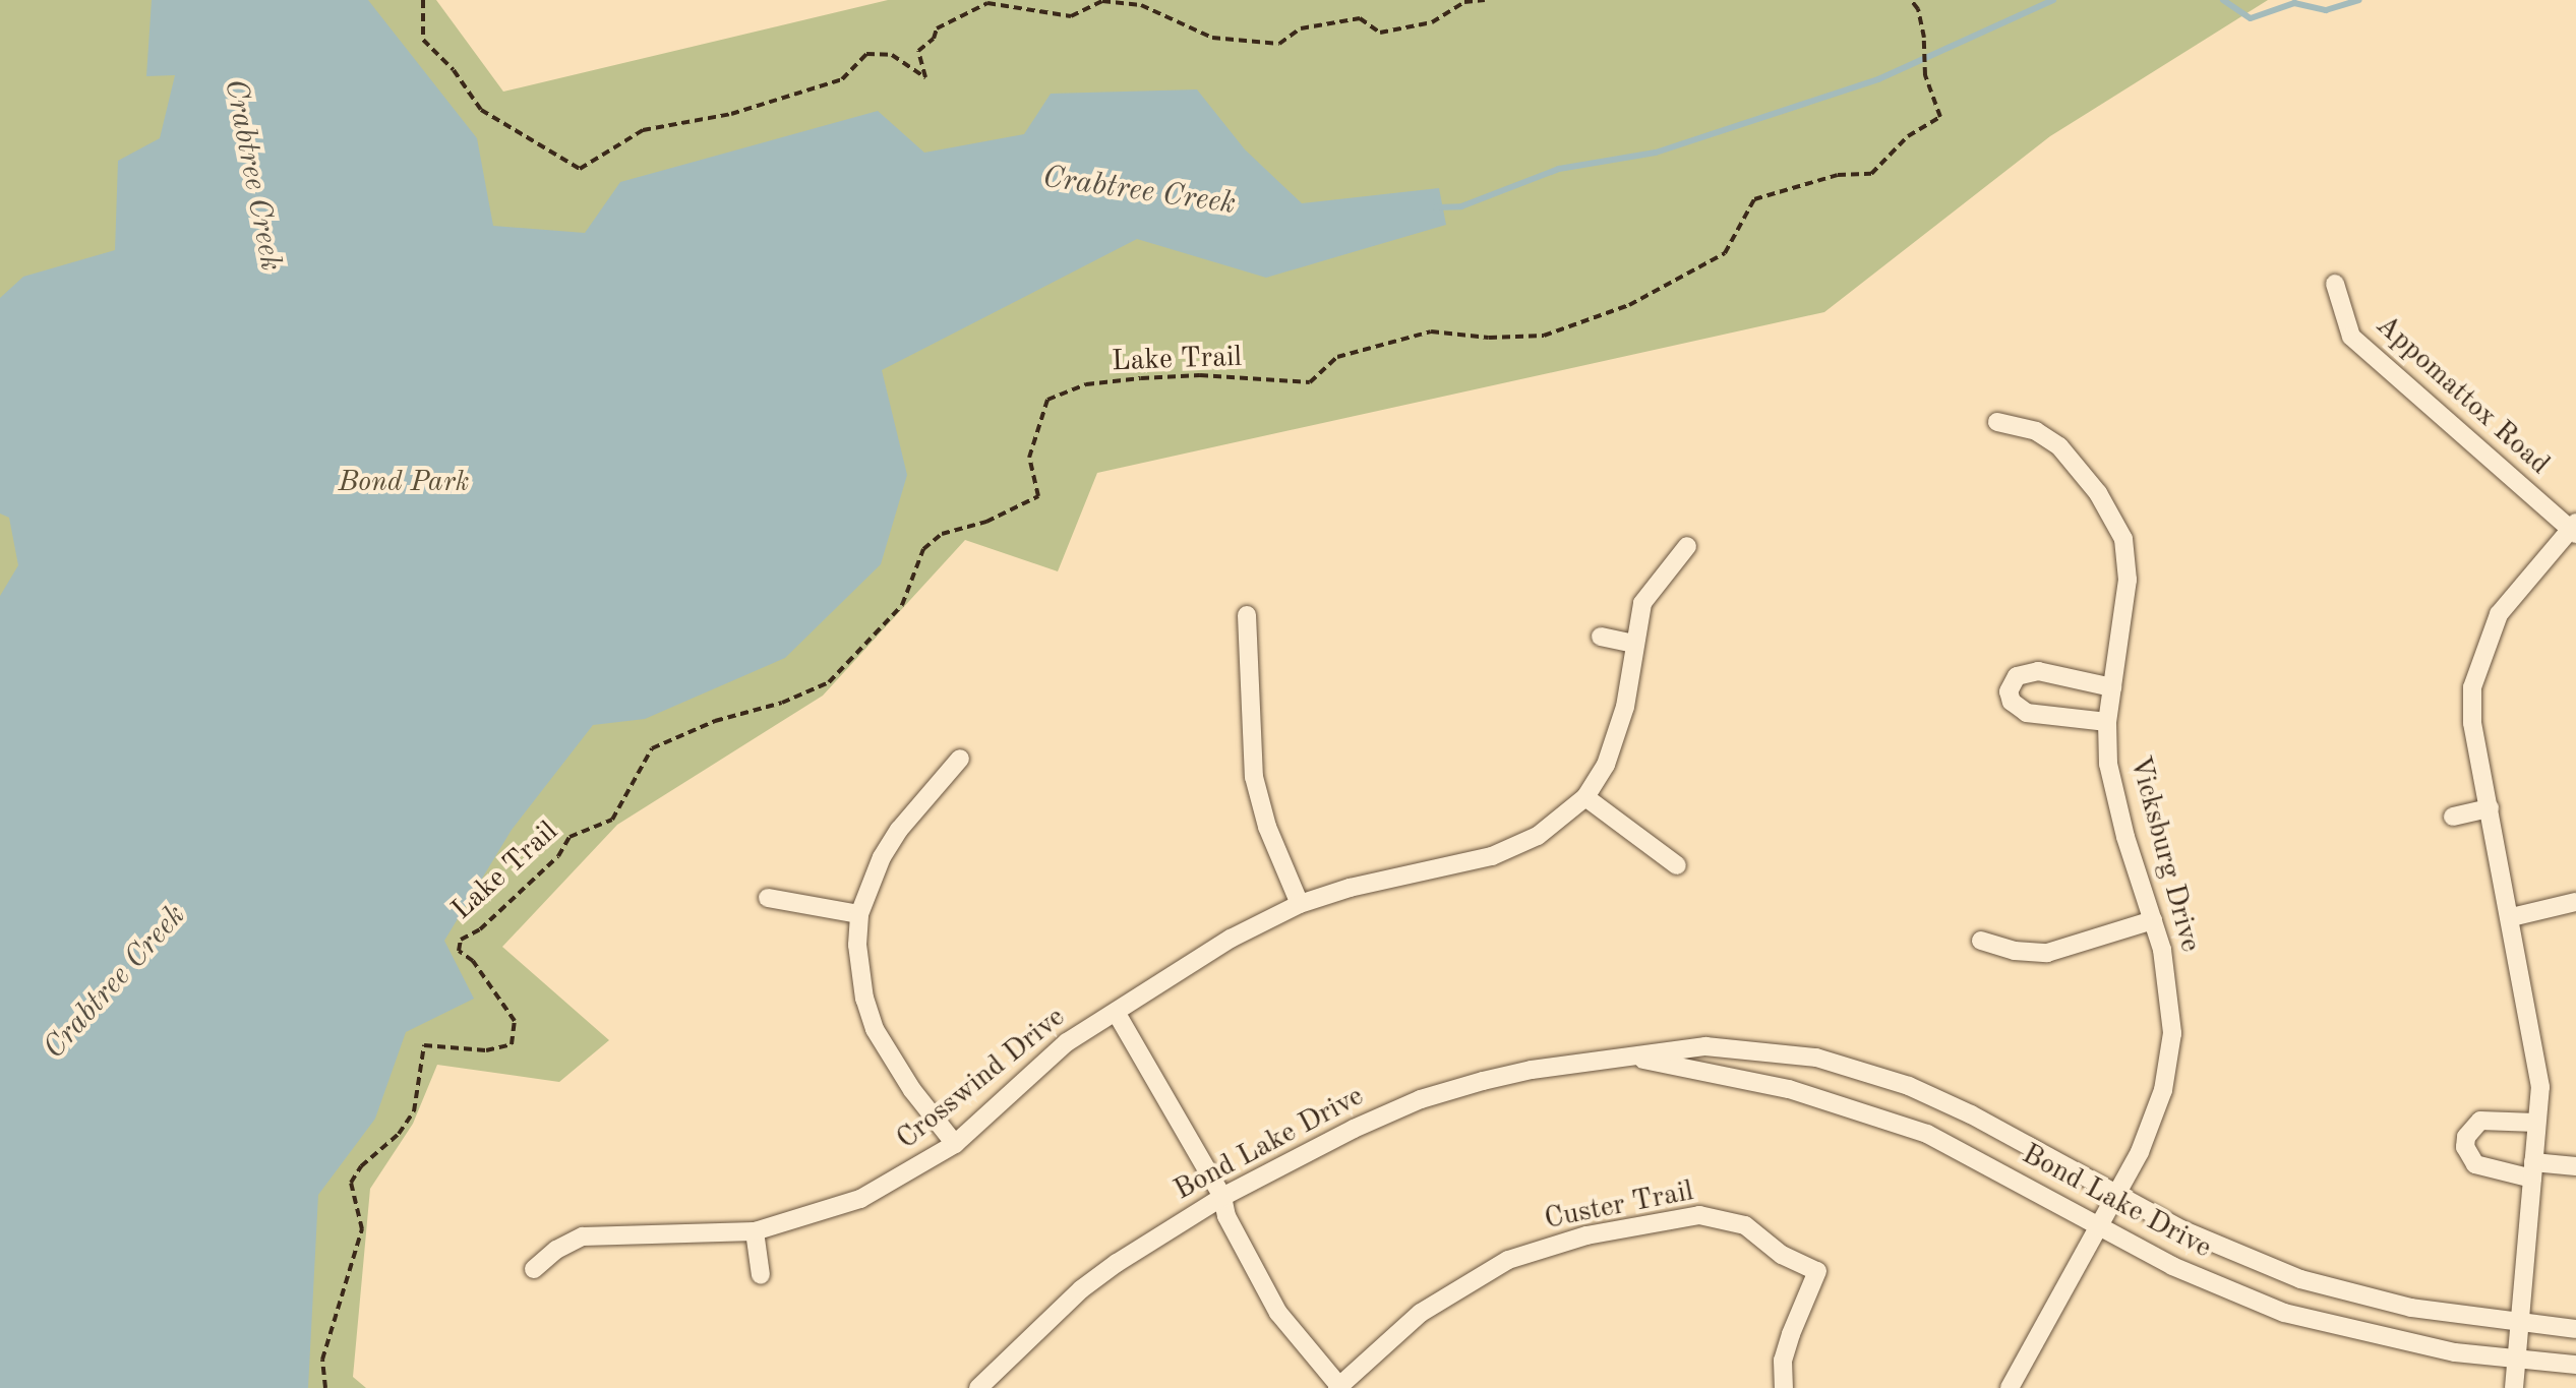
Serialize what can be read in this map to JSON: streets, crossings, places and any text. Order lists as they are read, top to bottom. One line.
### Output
{"streets":{"street":["Appomattox Road","Vicksburg Drive","Crosswind Drive","Bond Lake Drive","Custer Trail"],"path":["Lake Trail"]},"crossings":[["Vicksburg Drive","Bond Lake Drive"]],"water":["Crabtree Creek"],"parks":["Bond Park"]}
